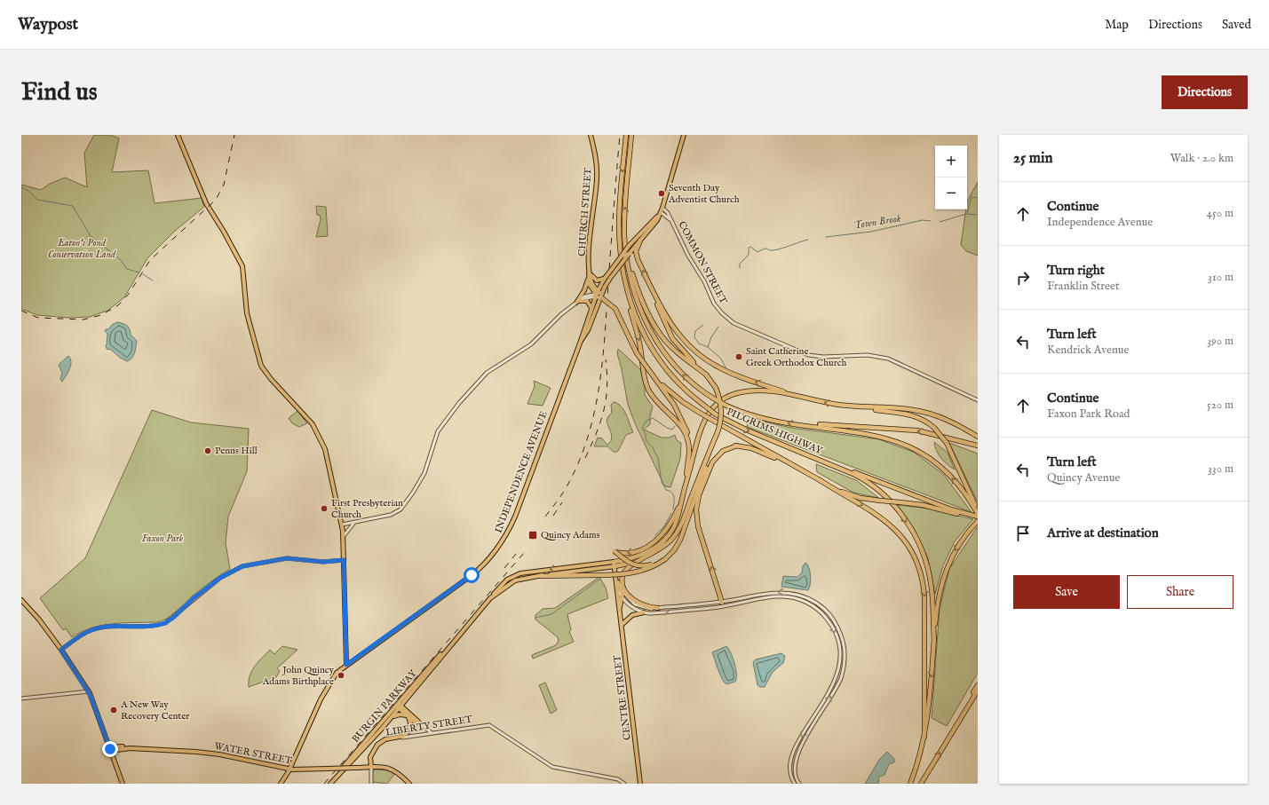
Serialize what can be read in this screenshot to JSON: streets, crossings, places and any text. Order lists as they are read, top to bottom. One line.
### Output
{"streets":{"highway":["PILGRIMS HIGHWAY"],"main road":["CHURCH STREET","INDEPENDENCE AVENUE","CENTRE STREET","BURGIN PARKWAY","LIBERTY STREET","WATER STREET"],"street":["COMMON STREET"]},"crossings":[["CHURCH STREET","INDEPENDENCE AVENUE"],["INDEPENDENCE AVENUE","WATER STREET"],["CENTRE STREET","BURGIN PARKWAY"],["LIBERTY STREET","WATER STREET"]],"water":["Town Brook"],"parks":["Eaton's Pond Conservation Land","Faxon Park"],"places":{"other":["Seventh Day Adventist Church","Saint Catherine Greek Orthodox Church","Penns Hill","First Presbyterian Church","John Quincy Adams Birthplace","A New Way Recovery Center"],"transit":["Quincy Adams"]},"page":{"header":"Waypost","nav":["Map","Directions","Saved"],"buttons":["Directions",["Save","Share"]],"title":"Find us","heading":["25 min","Walk · 2.0 km"],"map_buttons":["+","−"],"list":[["Continue","Independence Avenue","450 m"],["Turn right","Franklin Street","310 m"],["Turn left","Kendrick Avenue","390 m"],["Continue","Faxon Park Road","520 m"],["Turn left","Quincy Avenue","330 m"],"Arrive at destination"]}}
